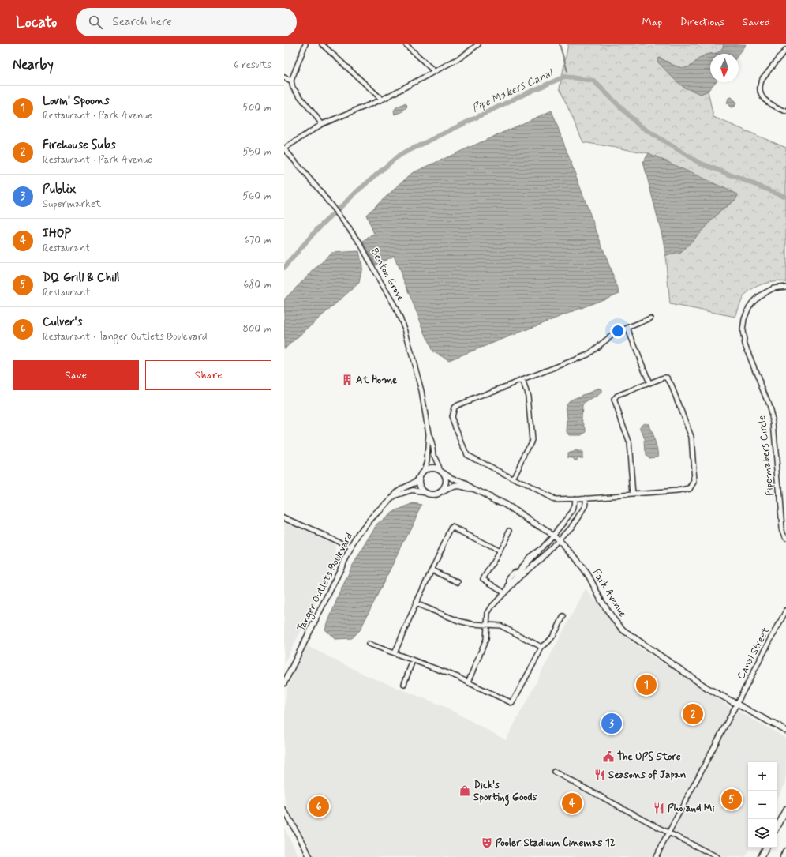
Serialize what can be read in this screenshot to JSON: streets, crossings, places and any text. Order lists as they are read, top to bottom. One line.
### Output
{"streets":{"street":["Benton Grove","Pipemakers Circle","Tanger Outlets Boulevard","Park Avenue","Canal Street"]},"crossings":[["Benton Grove","Tanger Outlets Boulevard"],["Benton Grove","Park Avenue"],["Tanger Outlets Boulevard","Park Avenue"],["Park Avenue","Canal Street"]],"water":["Pipe Makers Canal"],"places":{"building":["At Home"],"public building":["The UPS Store"],"restaurant":["Seasons of Japan","Pho and Mi"],"shop":["Dick's Sporting Goods"],"theatre":["Pooler Stadium Cinemas 12"]},"north":"bottom","page":{"header":"Locato","search":"Search here","nav":["Map","Directions","Saved"],"heading":["Nearby","6 results"],"list":[{"mark":"1","name":"Lovin' Spoons","note":"Restaurant · Park Avenue","value":"500 m"},{"mark":"2","name":"Firehouse Subs","note":"Restaurant · Park Avenue","value":"550 m"},{"mark":"3","name":"Publix","note":"Supermarket","value":"560 m"},{"mark":"4","name":"IHOP","note":"Restaurant","value":"670 m"},{"mark":"5","name":"DQ Grill & Chill","note":"Restaurant","value":"680 m"},{"mark":"6","name":"Culver's","note":"Restaurant · Tanger Outlets Boulevard","value":"800 m"}],"buttons":["Save","Share"],"pins":["1","2","3","5","4","6"],"map_buttons":["+","−"]}}
